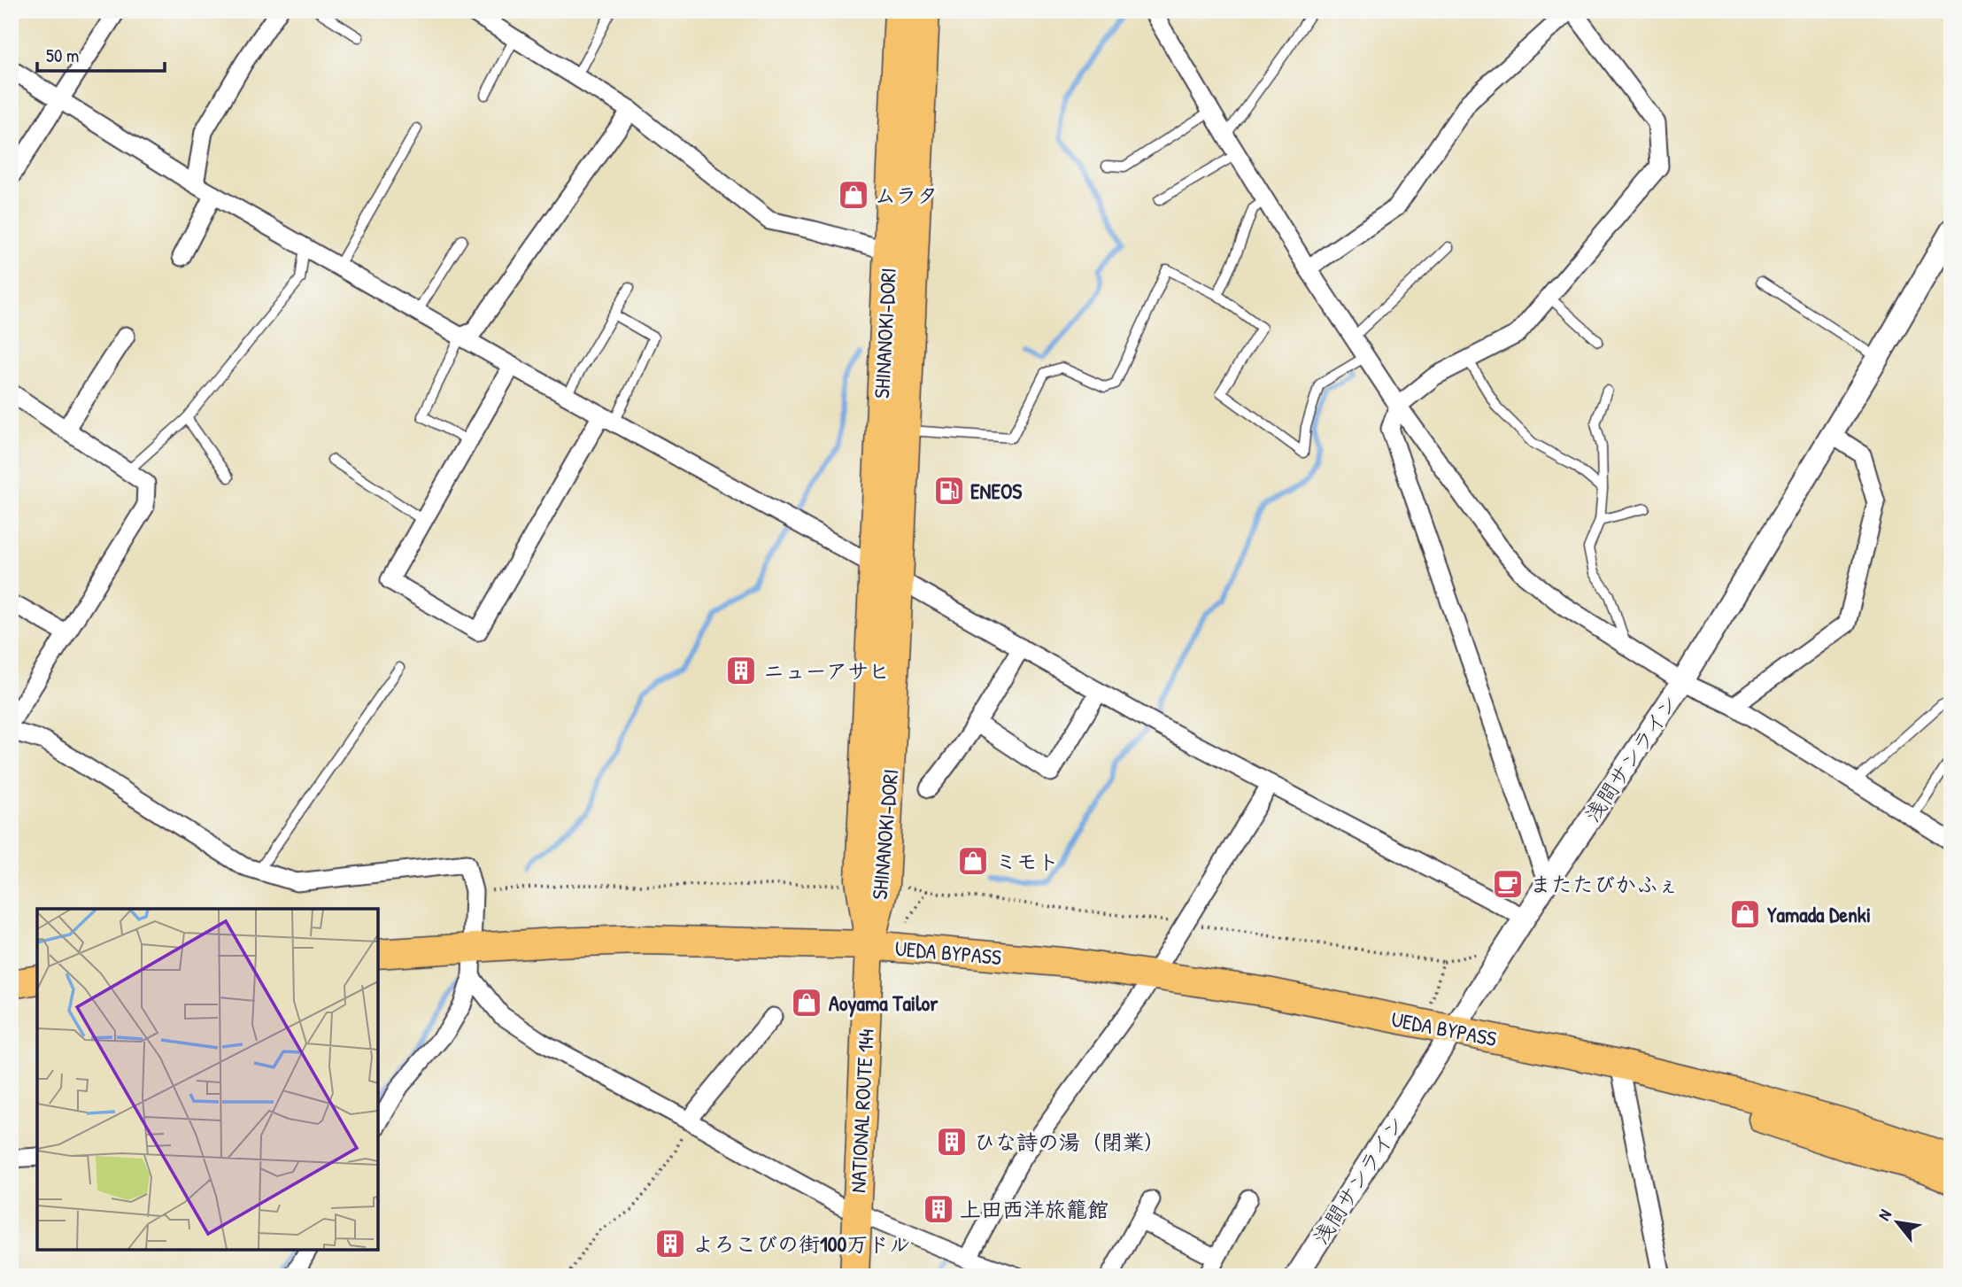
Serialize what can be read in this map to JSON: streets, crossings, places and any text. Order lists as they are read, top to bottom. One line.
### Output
{"streets":{"highway":["SHINANOKI-DORI","UEDA BYPASS","NATIONAL ROUTE 144"],"street":["浅間サンライン"]},"crossings":[["SHINANOKI-DORI","UEDA BYPASS"],["SHINANOKI-DORI","NATIONAL ROUTE 144"],["浅間サンライン","UEDA BYPASS"],["UEDA BYPASS","NATIONAL ROUTE 144"]],"places":{"shop":["ムラタ","ミモト","Yamada Denki","Aoyama Tailor"],"fuel station":["ENEOS"],"building":["ニューアサヒ","ひな詩の湯（閉業）","上田西洋旅籠館","よろこびの街100万ドル"],"cafe":["またたびかふぇ"]},"scale_bar":"50 m","north":"top left"}
